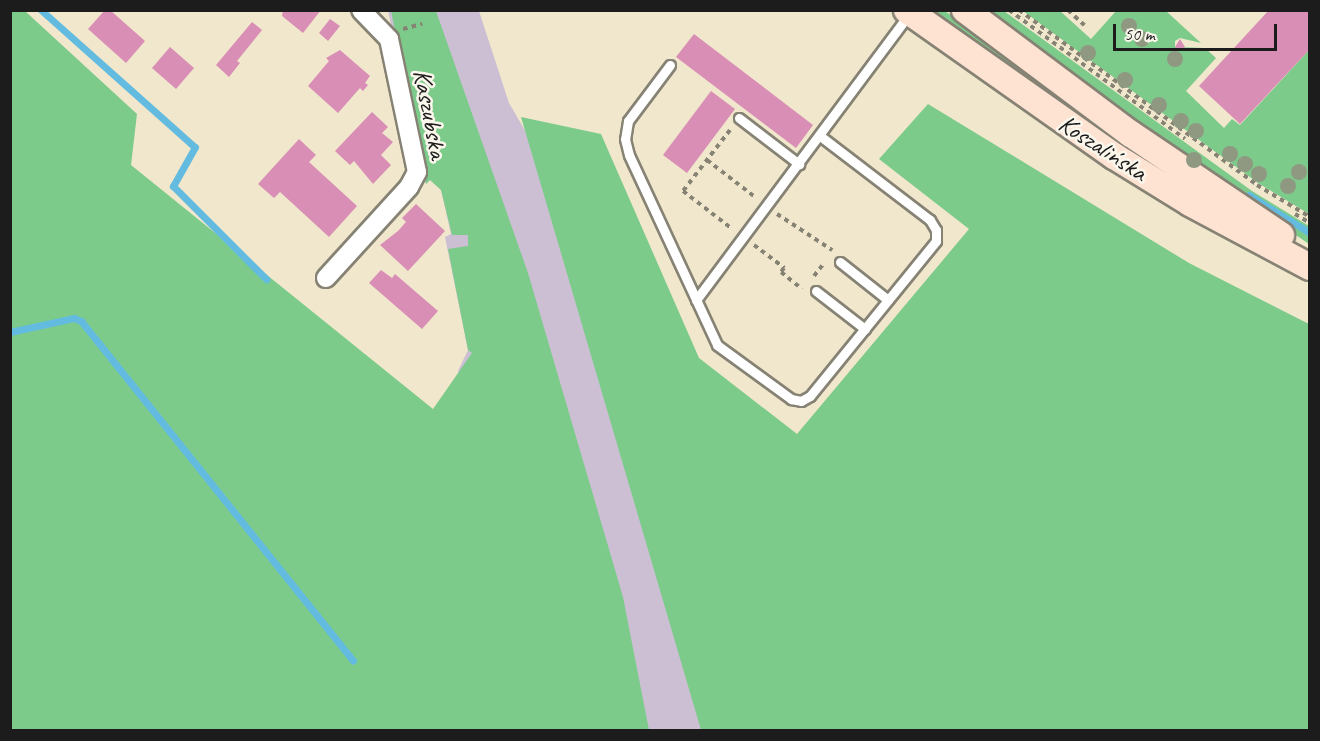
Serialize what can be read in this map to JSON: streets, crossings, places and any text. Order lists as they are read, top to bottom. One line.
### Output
{"streets":{"main road":["Koszalińska"],"street":["Kaszubska"]},"scale_bar":"50 m"}
